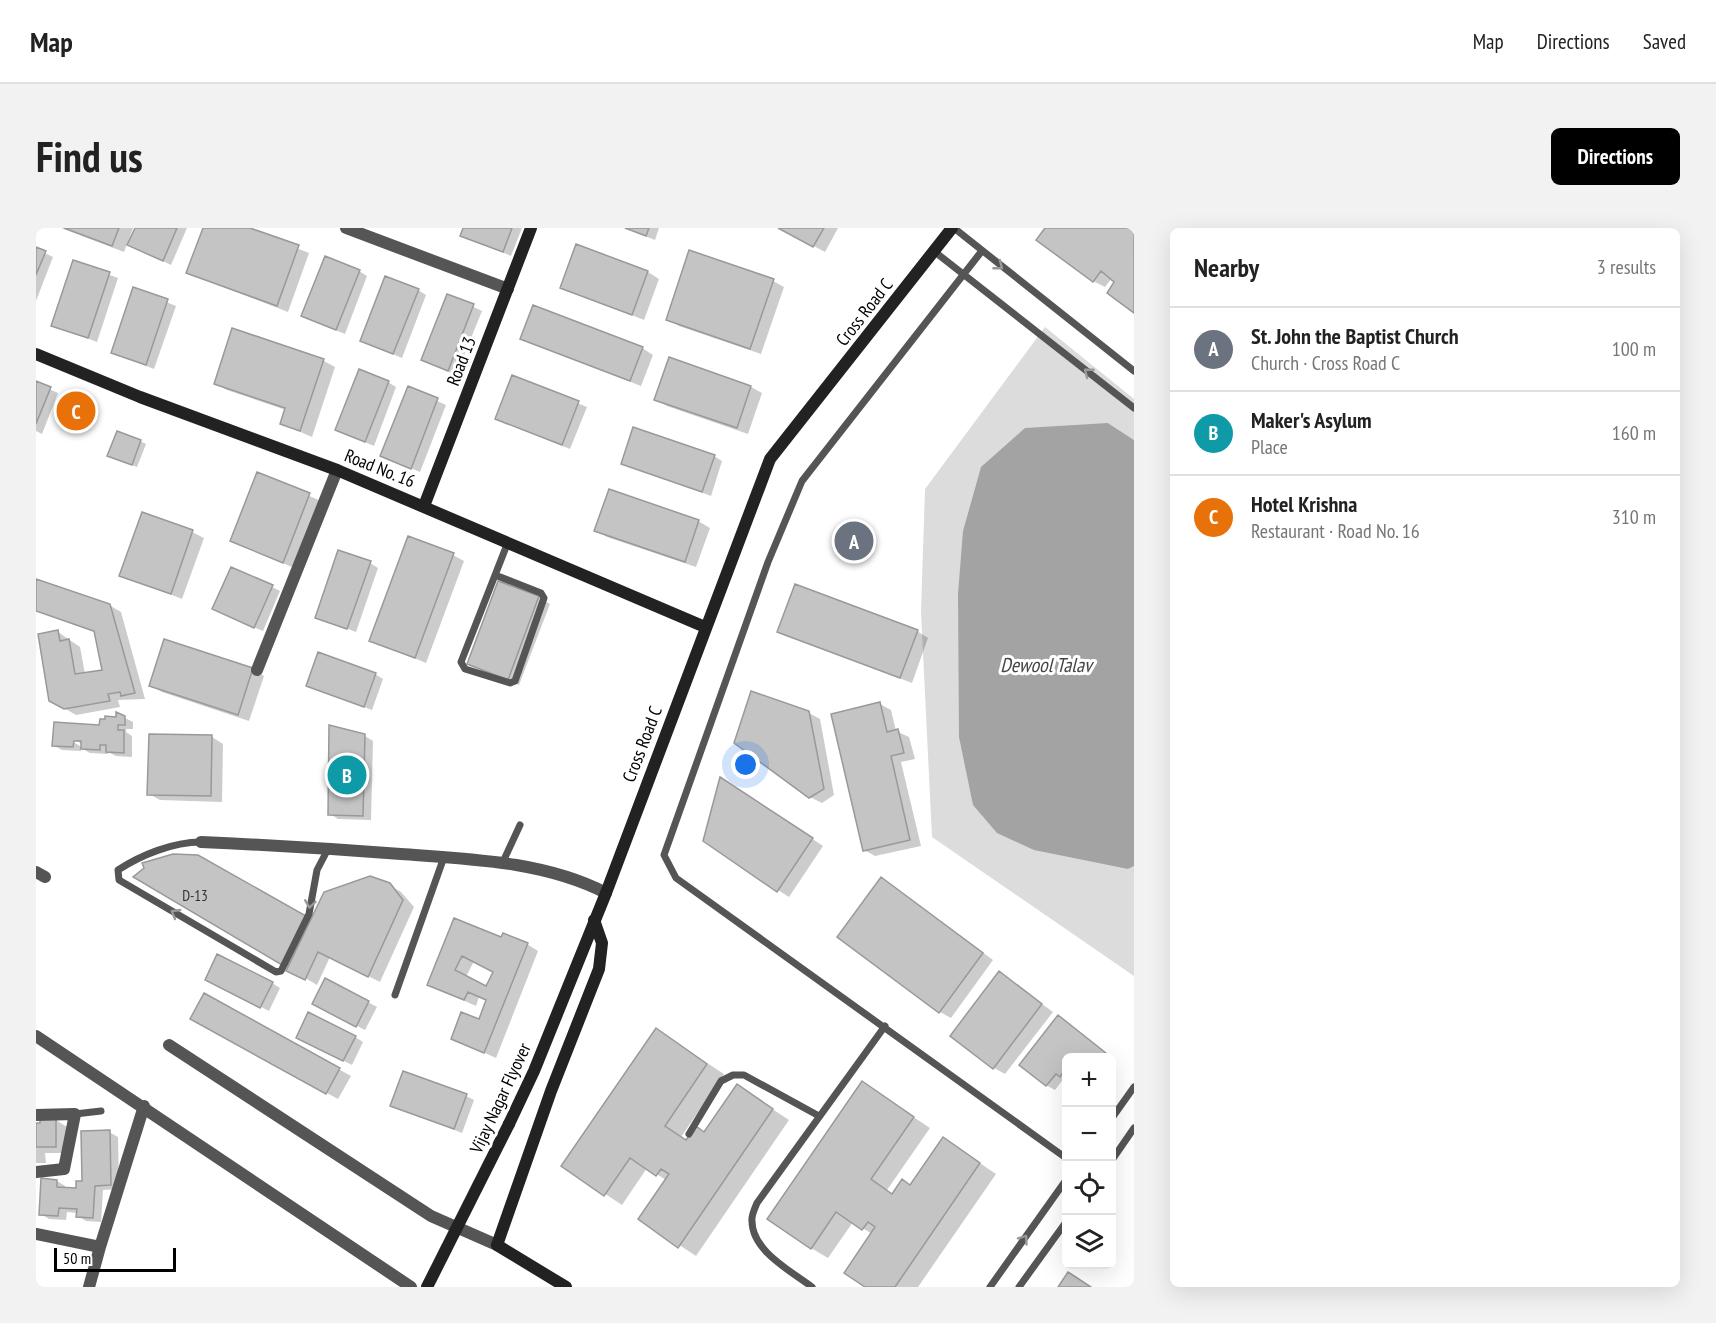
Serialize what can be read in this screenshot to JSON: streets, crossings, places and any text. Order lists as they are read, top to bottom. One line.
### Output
{"streets":{"street":["Cross Road C","Road 13","Road No. 16","Vijay Nagar Flyover"]},"crossings":[["Cross Road C","Road No. 16"],["Cross Road C","Vijay Nagar Flyover"],["Road 13","Road No. 16"]],"water":["Dewool Talav"],"house_numbers":["D-13"],"scale_bar":"50 m","page":{"header":"Map","nav":["Map","Directions","Saved"],"buttons":"Directions","title":"Find us","heading":["Nearby","3 results"],"list":[{"mark":"A","name":"St. John the Baptist Church","note":"Church · Cross Road C","value":"100 m"},{"mark":"B","name":"Maker's Asylum","note":"Place","value":"160 m"},{"mark":"C","name":"Hotel Krishna","note":"Restaurant · Road No. 16","value":"310 m"}],"pins":["C","A","B"],"map_buttons":["+","−"],"scale":"50 m"}}
